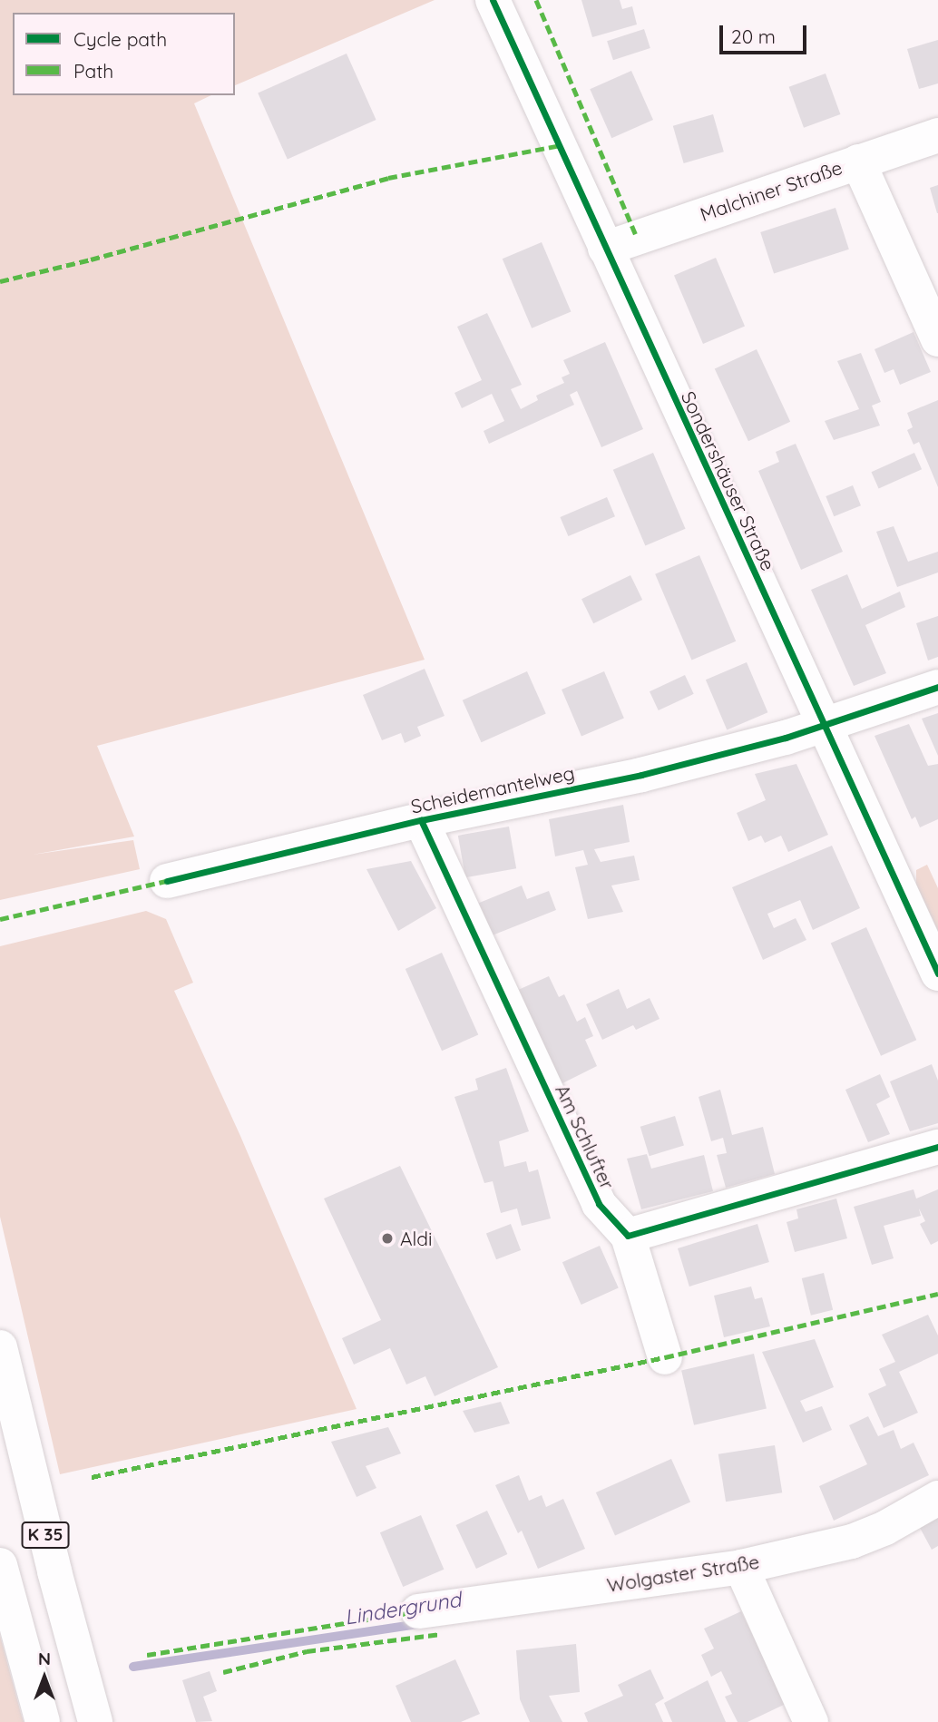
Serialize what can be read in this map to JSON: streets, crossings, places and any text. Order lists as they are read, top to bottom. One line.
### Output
{"streets":{"main road":["Malchiner Straße","Sondershäuser Straße","Scheidemantelweg","Am Schlufter","K 35","Wolgaster Straße"]},"crossings":[["Malchiner Straße","Sondershäuser Straße"],["Sondershäuser Straße","Scheidemantelweg"],["Scheidemantelweg","Am Schlufter"]],"water":["Lindergrund"],"places":["Aldi"],"legend":["Cycle path","Path"],"scale_bar":"20 m","north":"top"}
